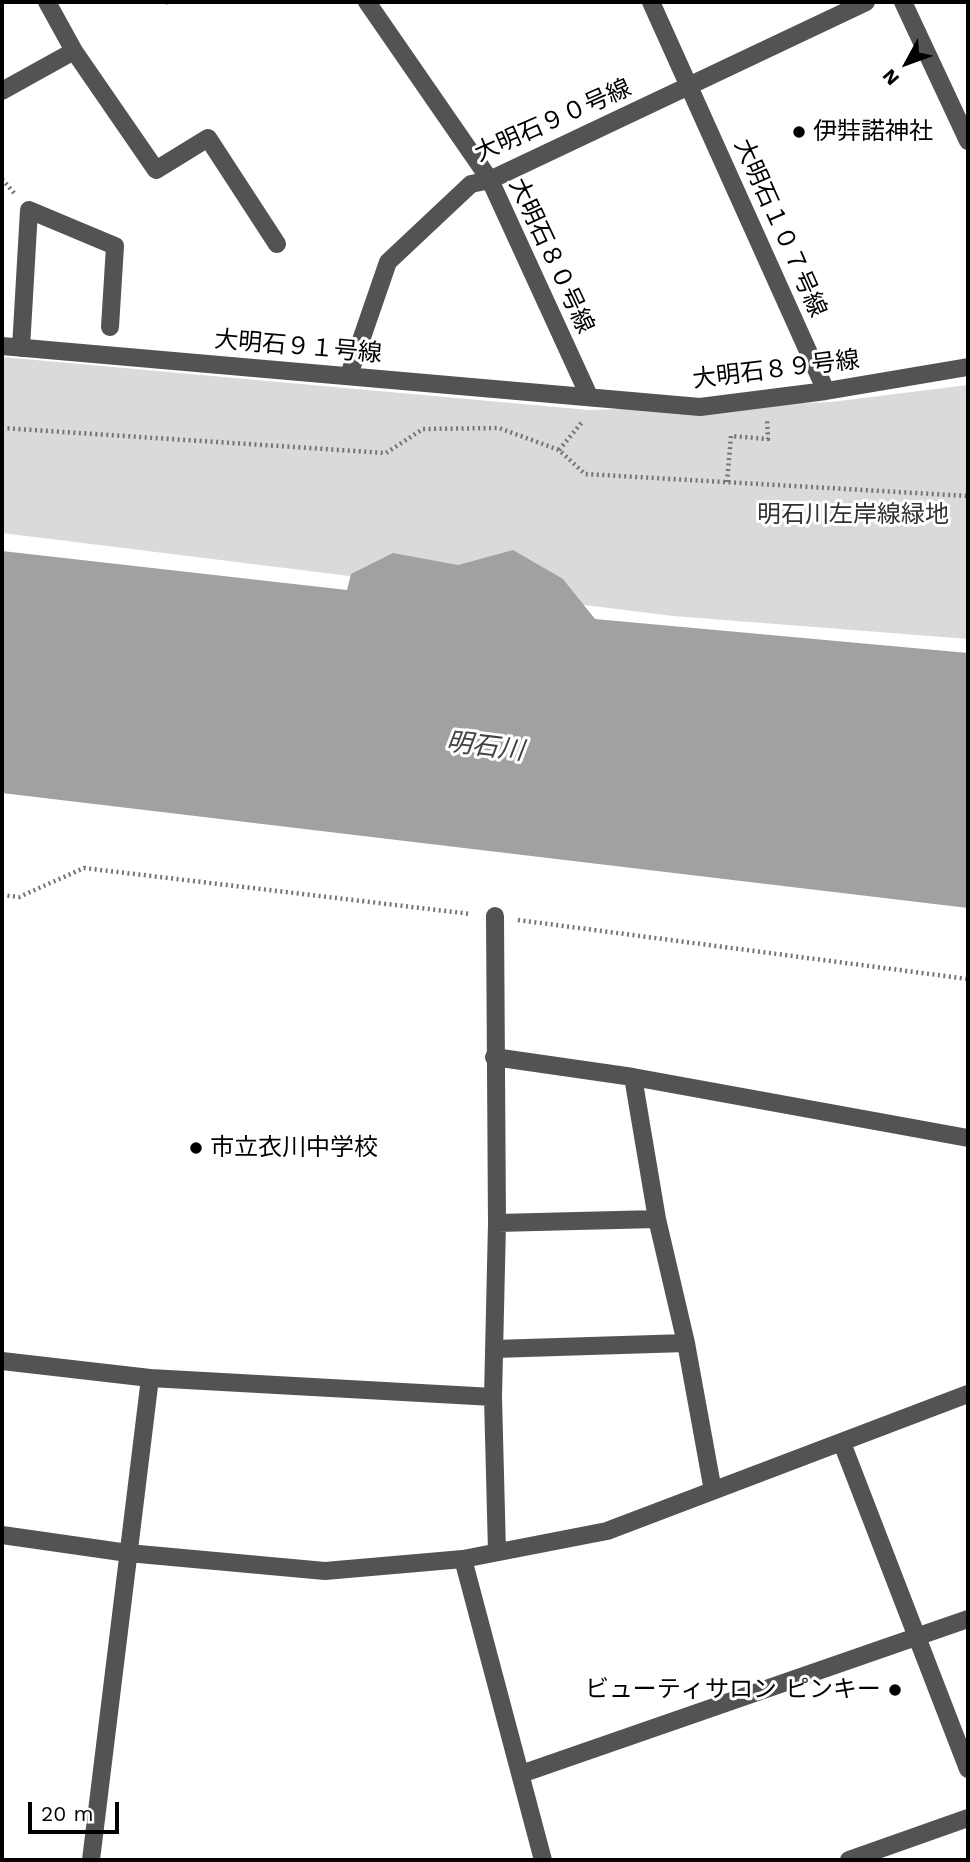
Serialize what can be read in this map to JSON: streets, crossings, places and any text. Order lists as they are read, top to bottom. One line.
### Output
{"streets":{"street":["大明石９０号線","大明石１０７号線","大明石８０号線","大明石９１号線","大明石８９号線"]},"crossings":[["大明石９０号線","大明石１０７号線"],["大明石９０号線","大明石８０号線"],["大明石９０号線","大明石９１号線"],["大明石１０７号線","大明石８９号線"],["大明石８０号線","大明石９１号線"],["大明石８０号線","大明石８９号線"],["大明石９１号線","大明石８９号線"]],"water":["明石川"],"parks":["明石川左岸線緑地"],"places":["伊弉諾神社","市立衣川中学校","ビューティサロン ピンキー"],"scale_bar":"20 m","north":"bottom left"}
